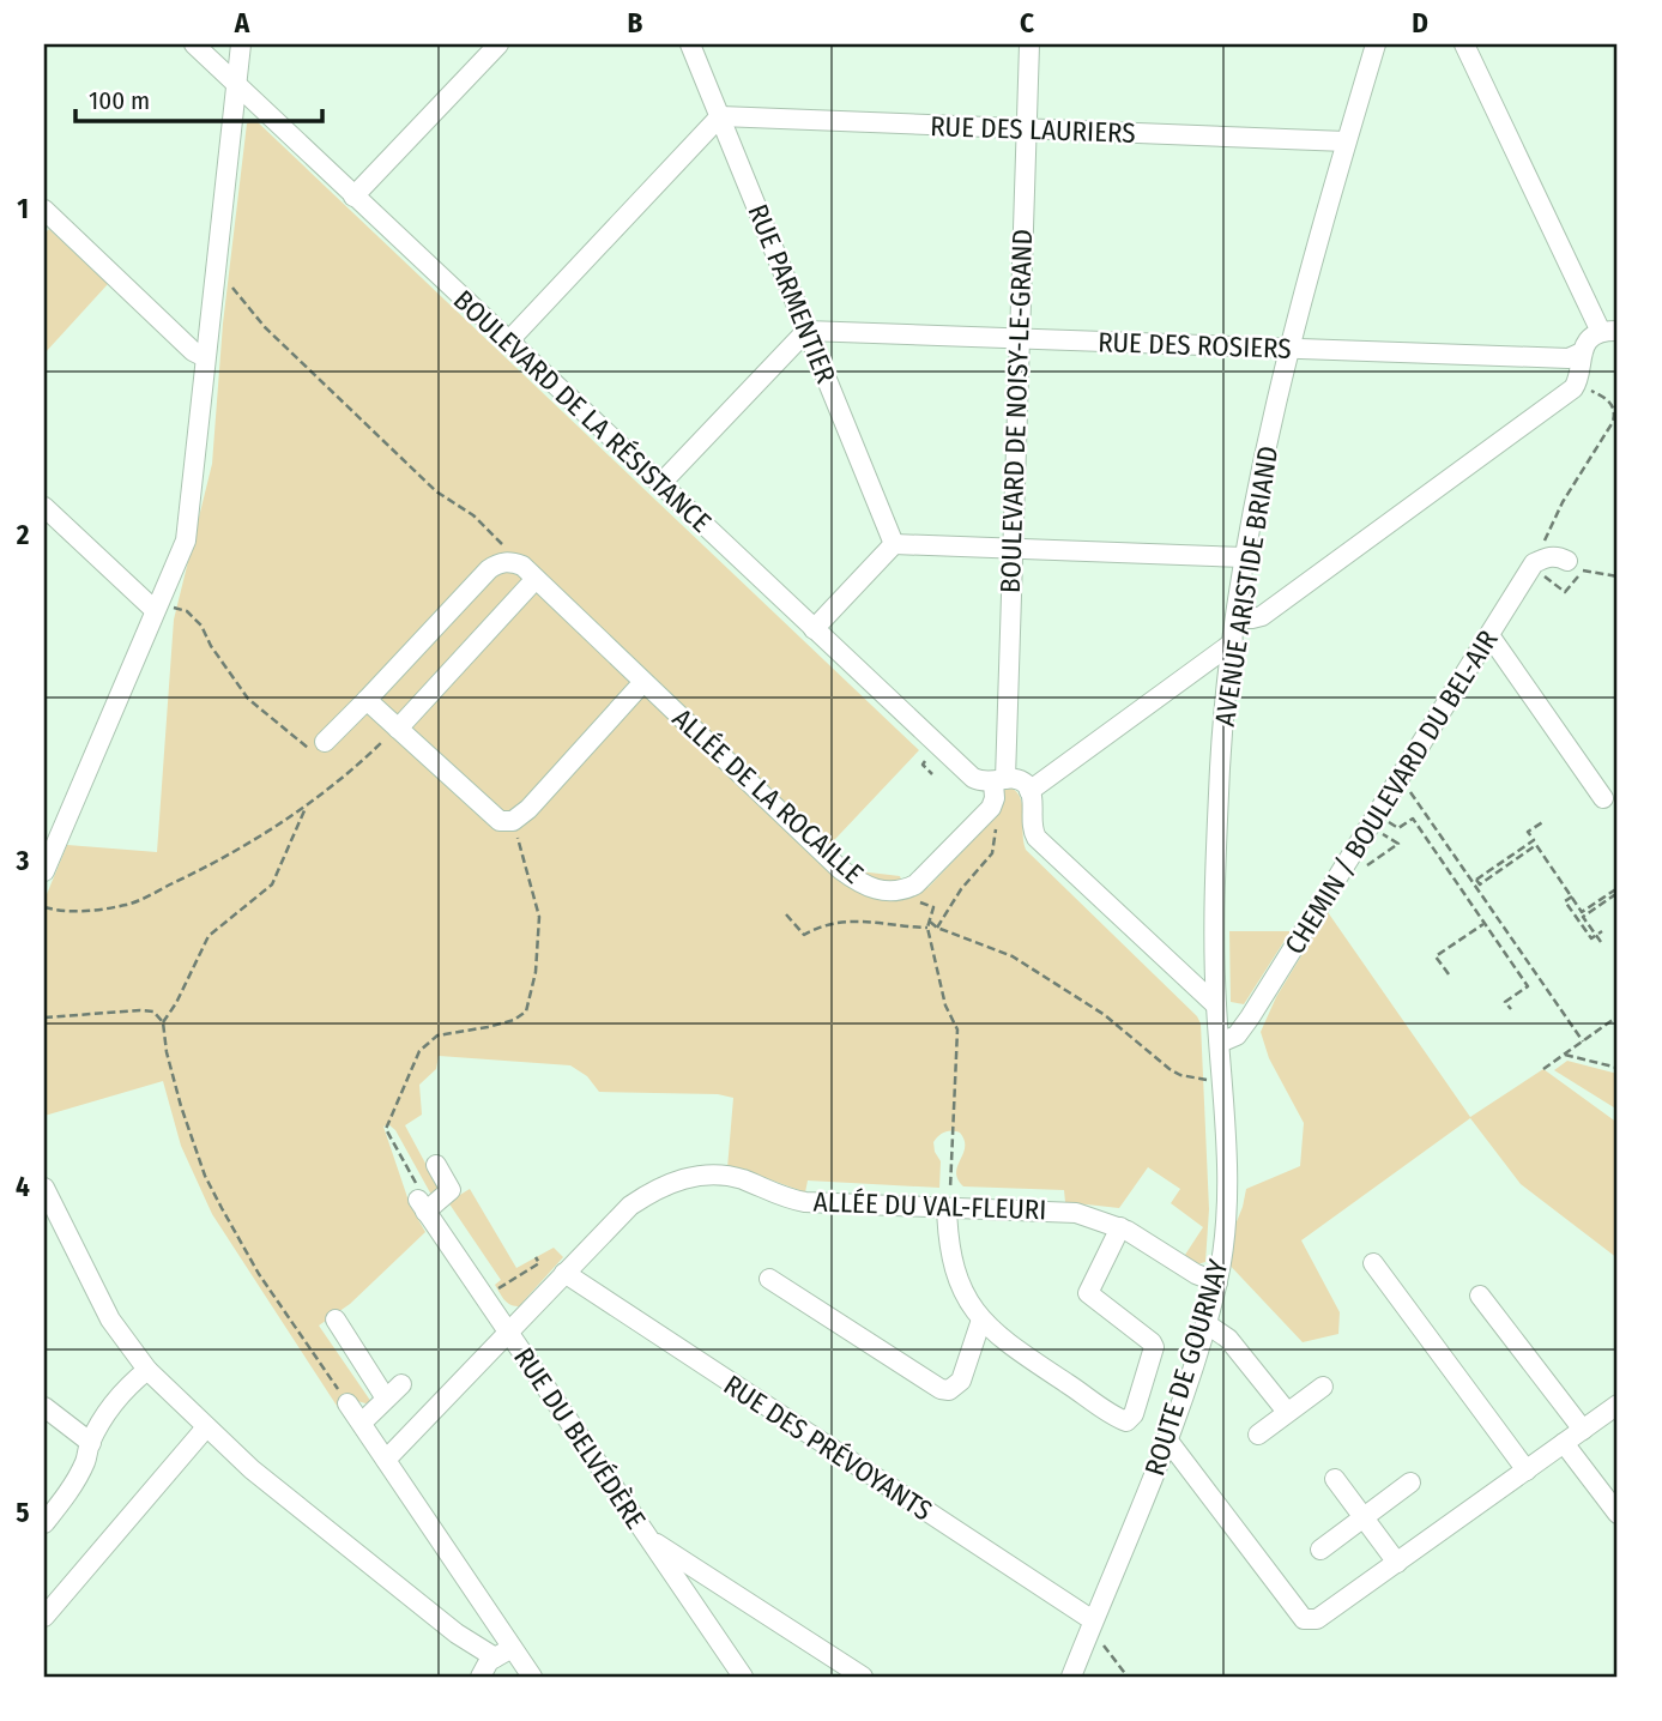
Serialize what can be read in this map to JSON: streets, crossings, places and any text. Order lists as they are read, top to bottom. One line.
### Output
{"streets":{"street":["RUE DES LAURIERS","RUE PARMENTIER","RUE DES ROSIERS","BOULEVARD DE LA RÉSISTANCE","BOULEVARD DE NOISY-LE-GRAND","AVENUE ARISTIDE BRIAND","CHEMIN / BOULEVARD DU BEL-AIR","ALLÉE DE LA ROCAILLE","ALLÉE DU VAL-FLEURI","ROUTE DE GOURNAY","RUE DU BELVÉDÈRE","RUE DES PRÉVOYANTS"]},"crossings":[["RUE DES LAURIERS","RUE PARMENTIER"],["RUE DES LAURIERS","BOULEVARD DE NOISY-LE-GRAND"],["RUE DES LAURIERS","AVENUE ARISTIDE BRIAND"],["RUE PARMENTIER","RUE DES ROSIERS"],["RUE DES ROSIERS","BOULEVARD DE NOISY-LE-GRAND"],["RUE DES ROSIERS","AVENUE ARISTIDE BRIAND"],["BOULEVARD DE LA RÉSISTANCE","BOULEVARD DE NOISY-LE-GRAND"],["BOULEVARD DE LA RÉSISTANCE","ALLÉE DE LA ROCAILLE"],["BOULEVARD DE NOISY-LE-GRAND","ALLÉE DE LA ROCAILLE"],["AVENUE ARISTIDE BRIAND","CHEMIN / BOULEVARD DU BEL-AIR"],["AVENUE ARISTIDE BRIAND","ROUTE DE GOURNAY"],["CHEMIN / BOULEVARD DU BEL-AIR","ROUTE DE GOURNAY"],["ALLÉE DU VAL-FLEURI","ROUTE DE GOURNAY"],["ALLÉE DU VAL-FLEURI","RUE DU BELVÉDÈRE"],["ALLÉE DU VAL-FLEURI","RUE DES PRÉVOYANTS"],["ROUTE DE GOURNAY","RUE DES PRÉVOYANTS"]],"scale_bar":"100 m","grid":{"columns":["A","B","C","D"],"rows":["1","2","3","4","5"]}}
